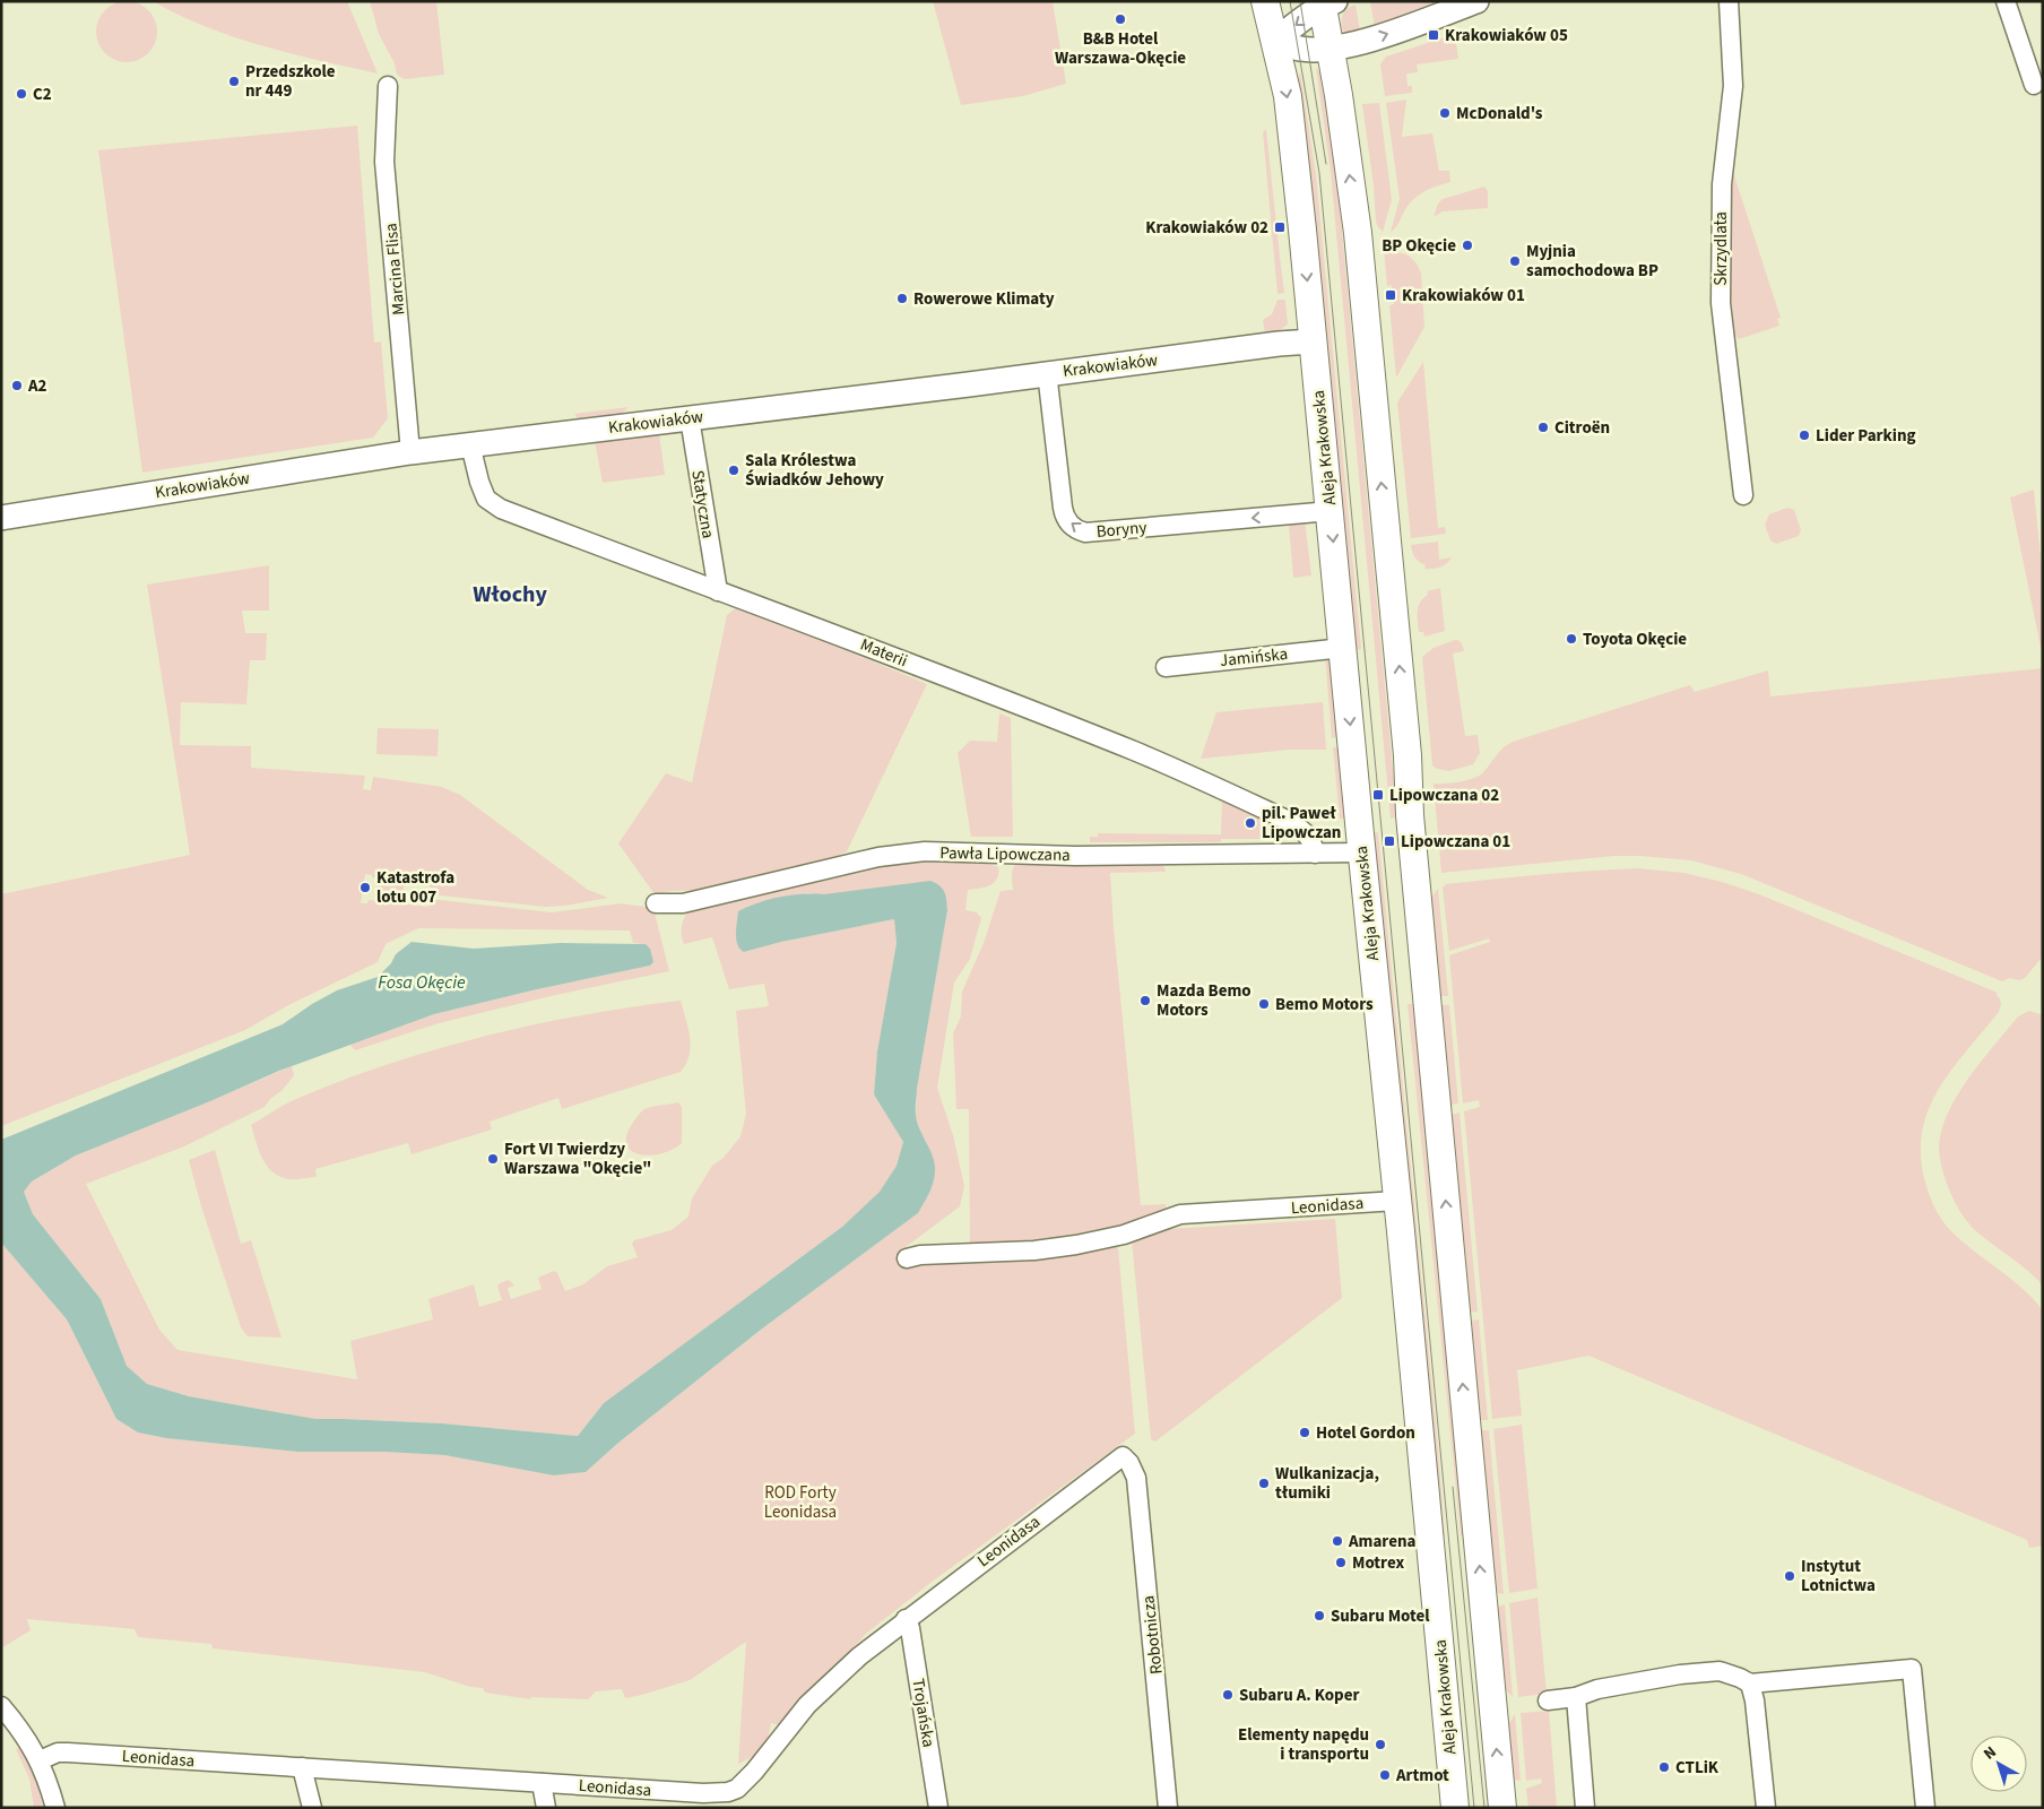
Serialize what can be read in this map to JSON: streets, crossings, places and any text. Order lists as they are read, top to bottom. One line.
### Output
{"streets":{"main road":["Aleja Krakowska"],"street":["Skrzydlata","Marcina Flisa","Krakowiaków","Statyczna","Boryny","Materii","Jamińska","Pawła Lipowczana","Leonidasa","Robotnicza","Trojańska"]},"crossings":[["Marcina Flisa","Krakowiaków"],["Krakowiaków","Aleja Krakowska"],["Krakowiaków","Statyczna"],["Krakowiaków","Boryny"],["Krakowiaków","Materii"],["Aleja Krakowska","Boryny"],["Aleja Krakowska","Jamińska"],["Aleja Krakowska","Pawła Lipowczana"],["Aleja Krakowska","Leonidasa"],["Statyczna","Materii"],["Materii","Pawła Lipowczana"],["Leonidasa","Robotnicza"],["Leonidasa","Trojańska"]],"districts":["Włochy"],"water":["Fosa Okęcie"],"parks":["ROD Forty Leonidasa"],"places":{"other":["B&B Hotel Warszawa-Okęcie","Przedszkole nr 449","C2","McDonald's","BP Okęcie","Myjnia samochodowa BP","Rowerowe Klimaty","A2","Citroën","Lider Parking","Sala Królestwa Świadków Jehowy","Toyota Okęcie","pil. Paweł Lipowczan","Katastrofa lotu 007","Mazda Bemo Motors","Bemo Motors","Fort VI Twierdzy Warszawa \"Okęcie\"","Hotel Gordon","Wulkanizacja, tłumiki","Amarena","Motrex","Instytut Lotnictwa","Subaru Motel","Subaru A. Koper","Elementy napędu i transportu","CTLiK","Artmot"],"transit":["Krakowiaków 05","Krakowiaków 02","Krakowiaków 01","Lipowczana 02","Lipowczana 01"]},"north":"top left"}
